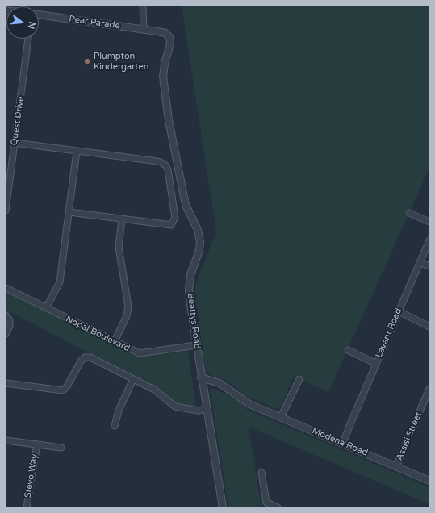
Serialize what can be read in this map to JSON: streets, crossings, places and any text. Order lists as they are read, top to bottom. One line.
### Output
{"streets":{"street":["Pear Parade","Quest Drive","Beattys Road","Lavant Road","Nopal Boulevard","Assisi Street","Modena Road","Stevo Way"]},"crossings":[["Pear Parade","Beattys Road"],["Beattys Road","Nopal Boulevard"],["Beattys Road","Modena Road"],["Lavant Road","Modena Road"],["Assisi Street","Modena Road"]],"places":["Plumpton Kindergarten"],"north":"right"}
